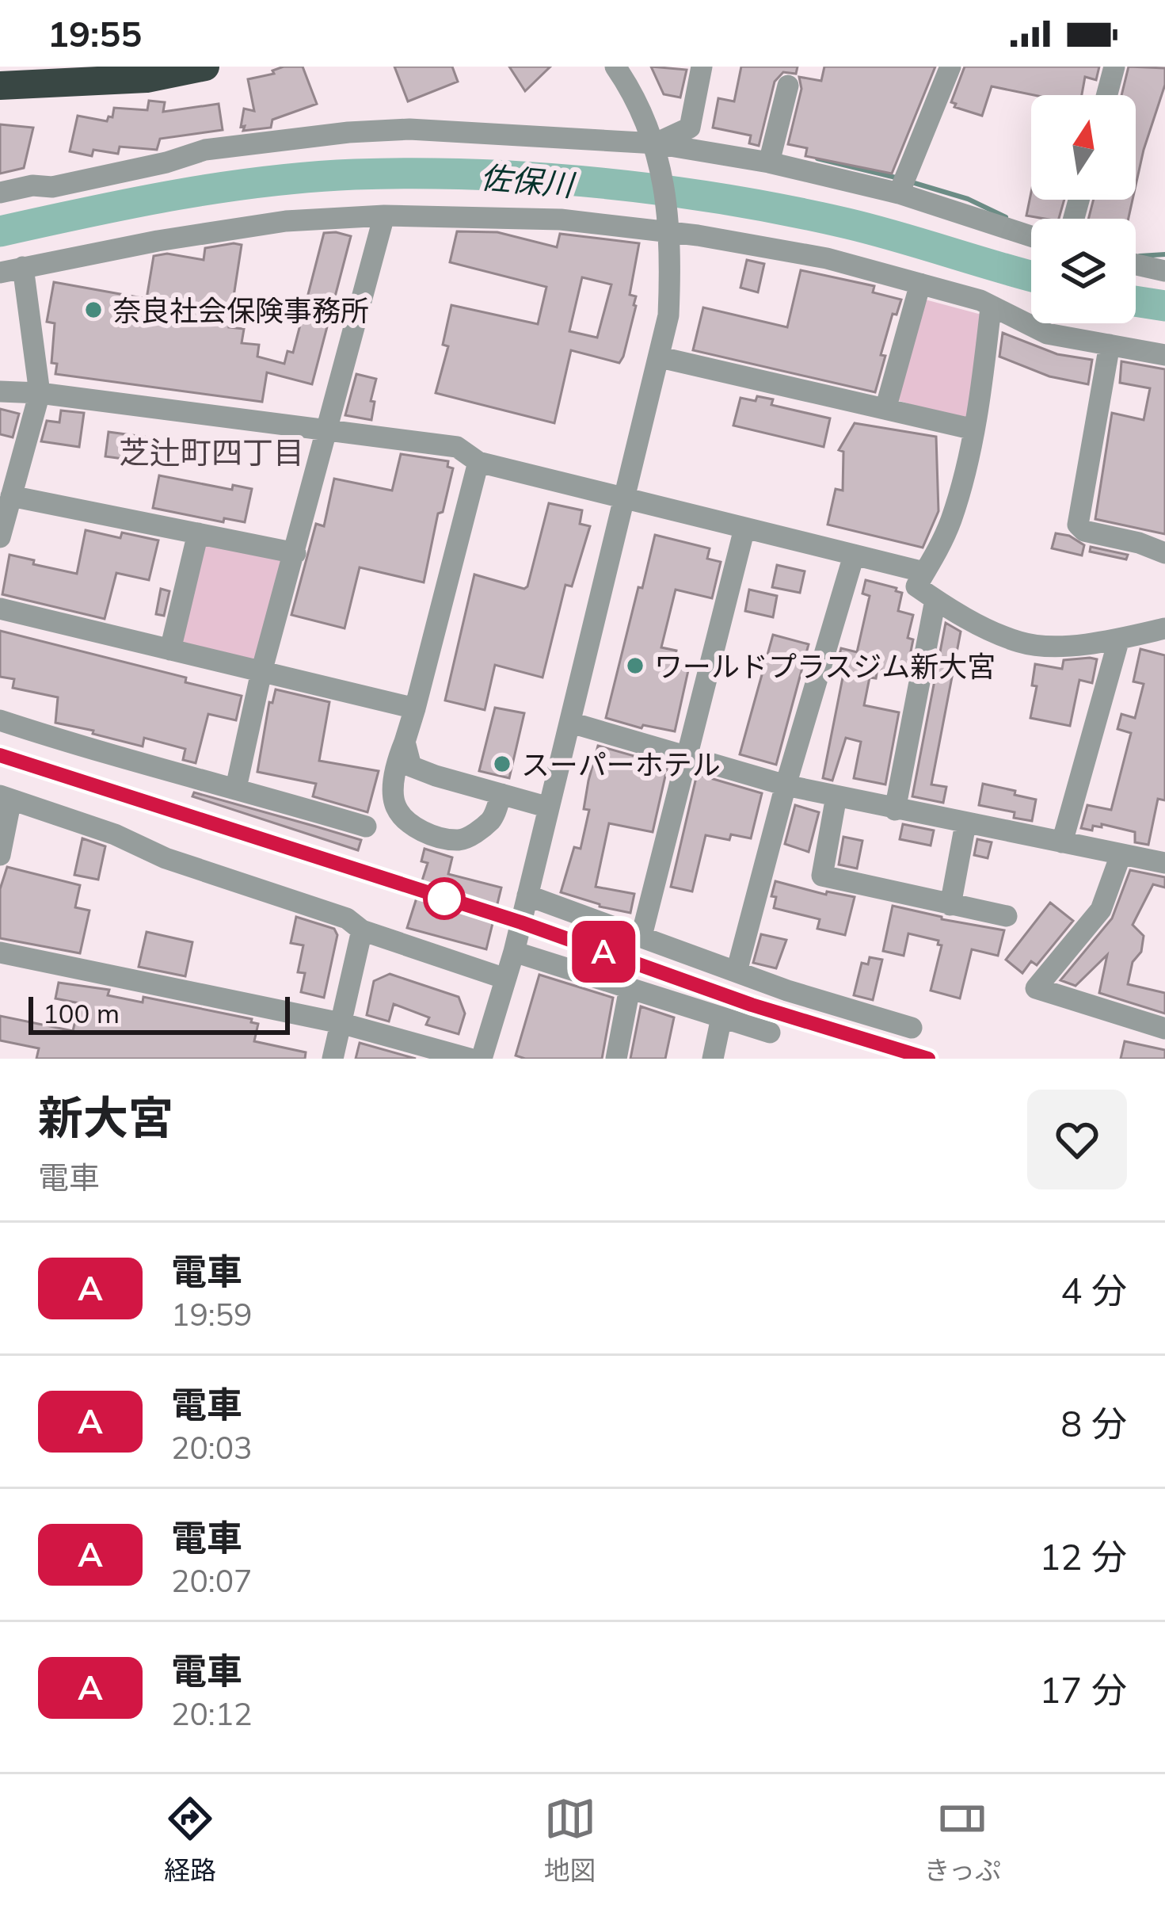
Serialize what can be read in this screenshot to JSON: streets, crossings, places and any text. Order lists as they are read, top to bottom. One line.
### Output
{"districts":["芝辻町四丁目"],"water":["佐保川"],"places":["奈良社会保険事務所","ワールドプラスジム新大宮","スーパーホテル"],"scale_bar":"100 m","north":"top","page":{"status":"19:55","on_map":"A","scale":"100 m","heading":["新大宮","電車"],"list":[{"mark":"A","name":"電車","note":"19:59","value":"4 分"},{"mark":"A","name":"電車","note":"20:03","value":"8 分"},{"mark":"A","name":"電車","note":"20:07","value":"12 分"},{"mark":"A","name":"電車","note":"20:12","value":"17 分"}],"tabs":["経路","地図","きっぷ"]}}
